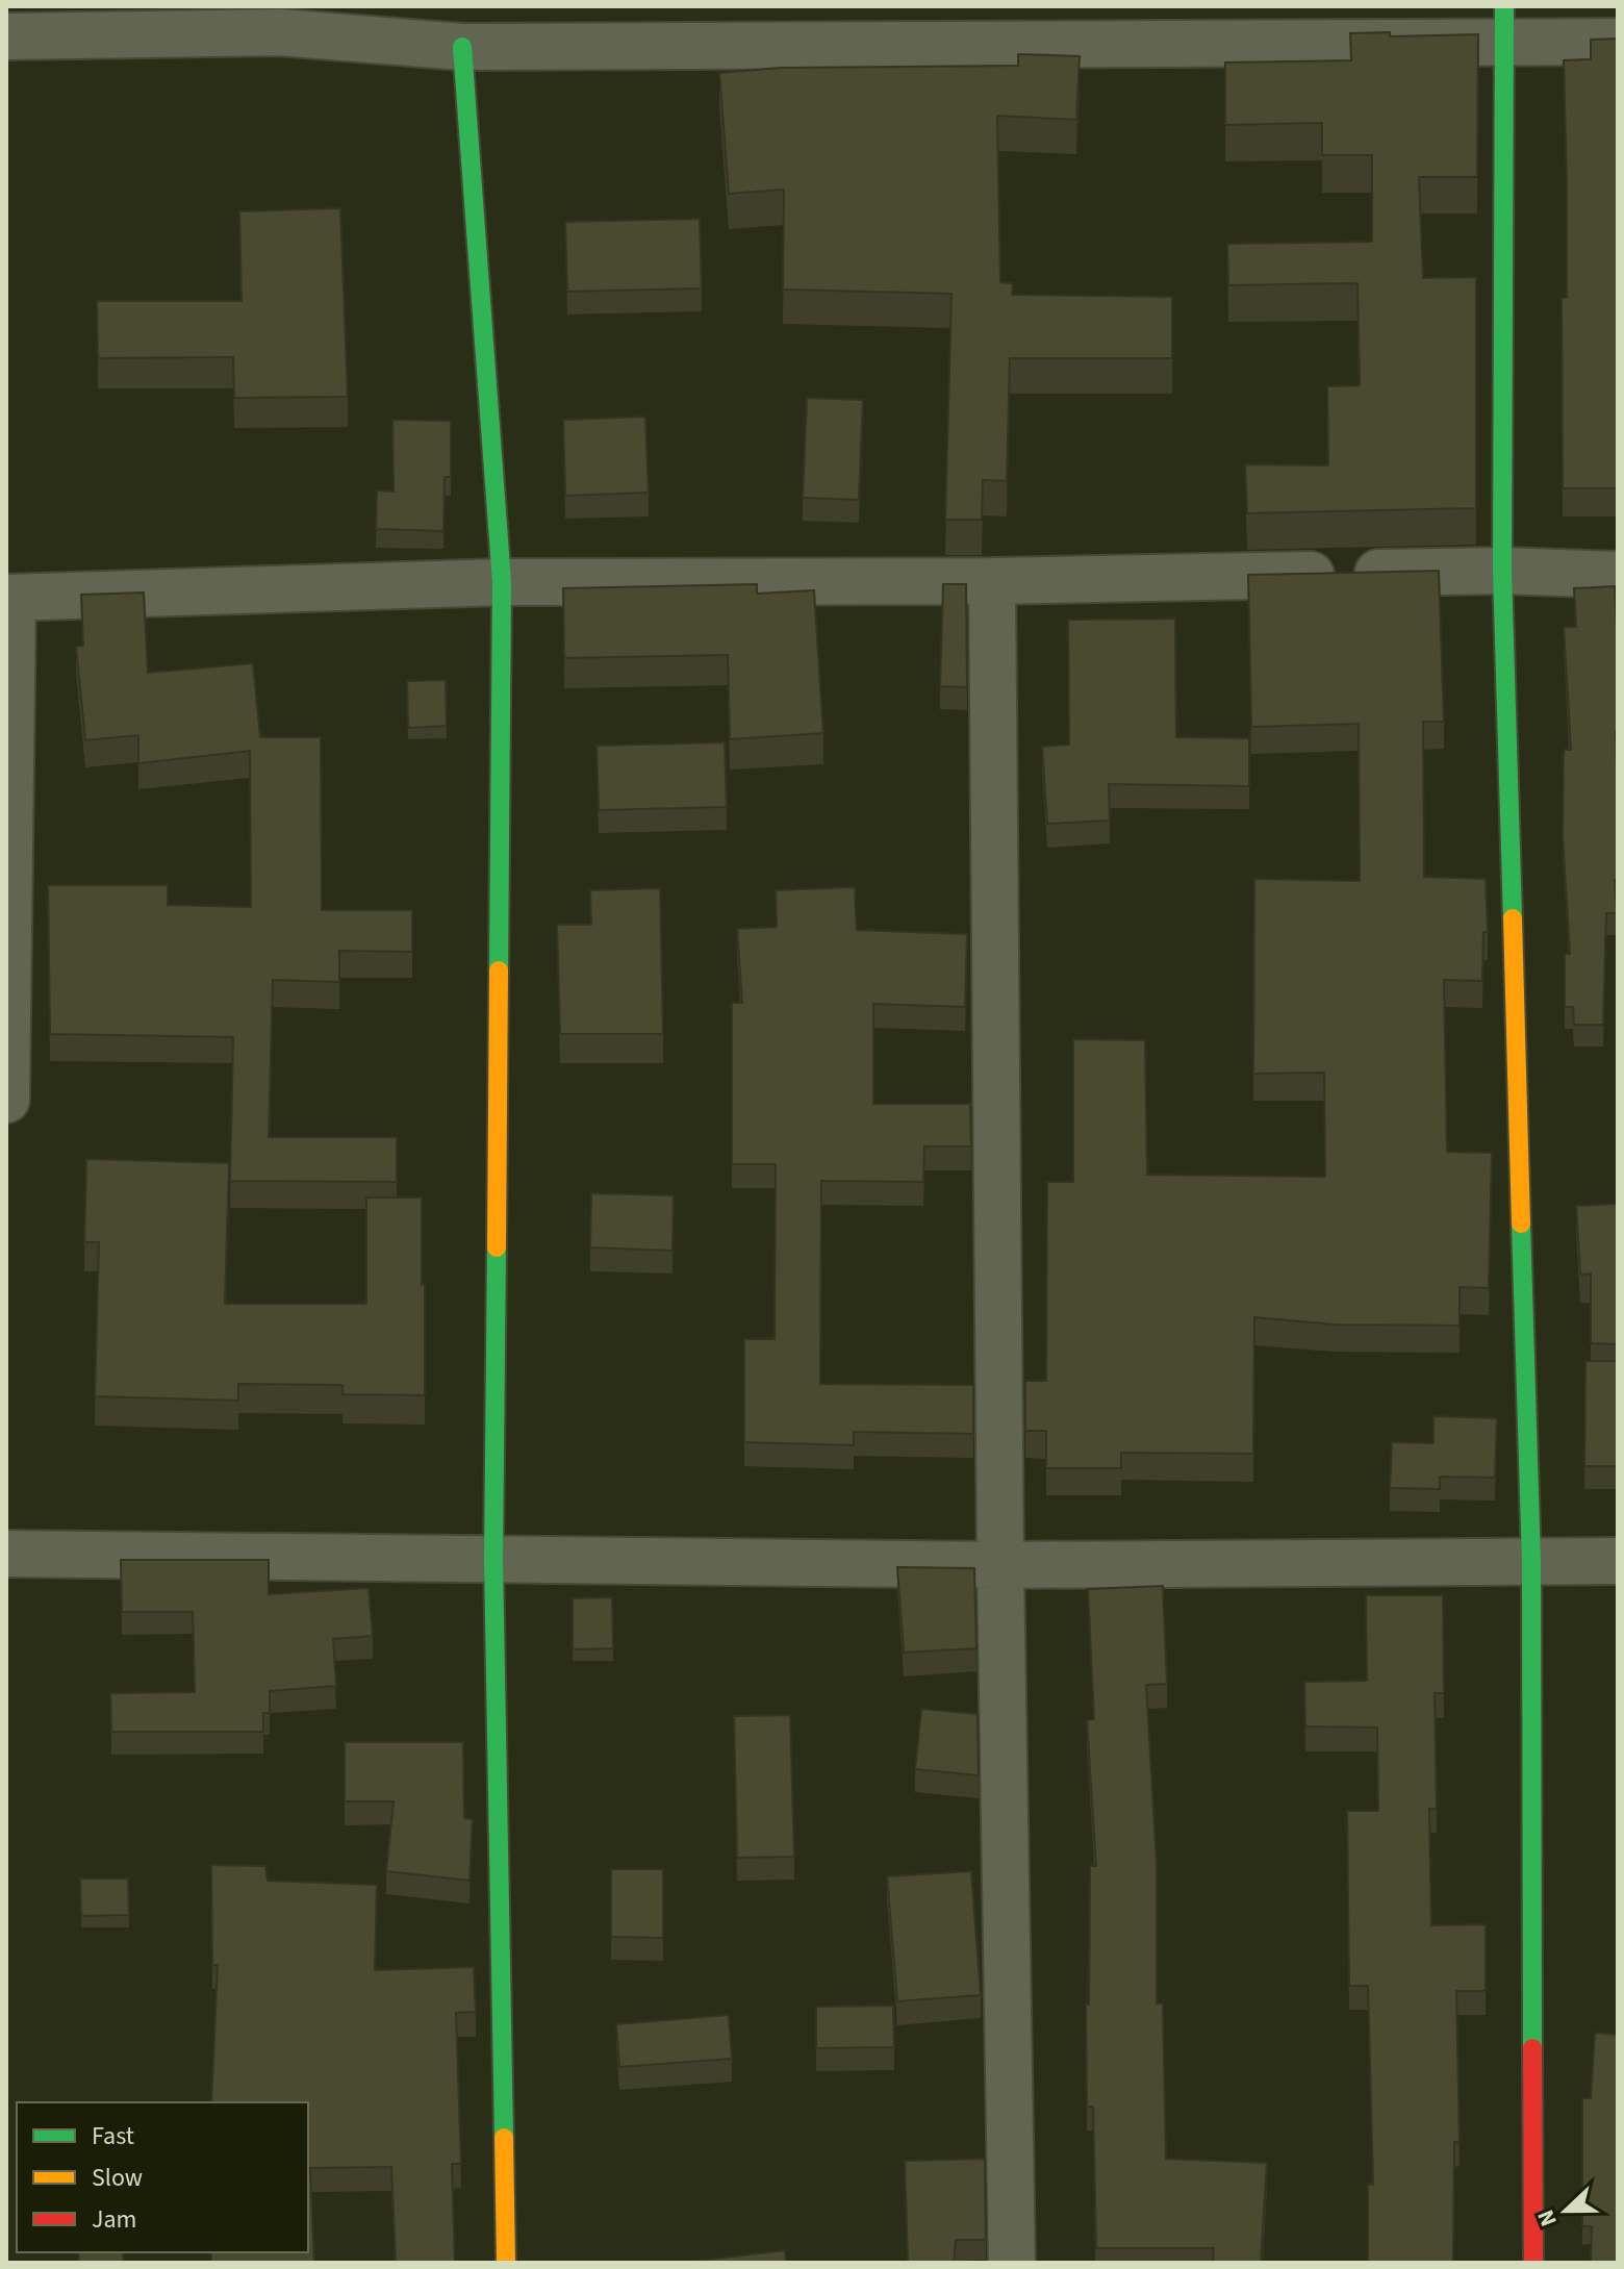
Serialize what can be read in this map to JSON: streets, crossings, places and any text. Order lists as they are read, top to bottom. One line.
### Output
{"legend":["Fast","Slow","Jam"],"north":"left"}
